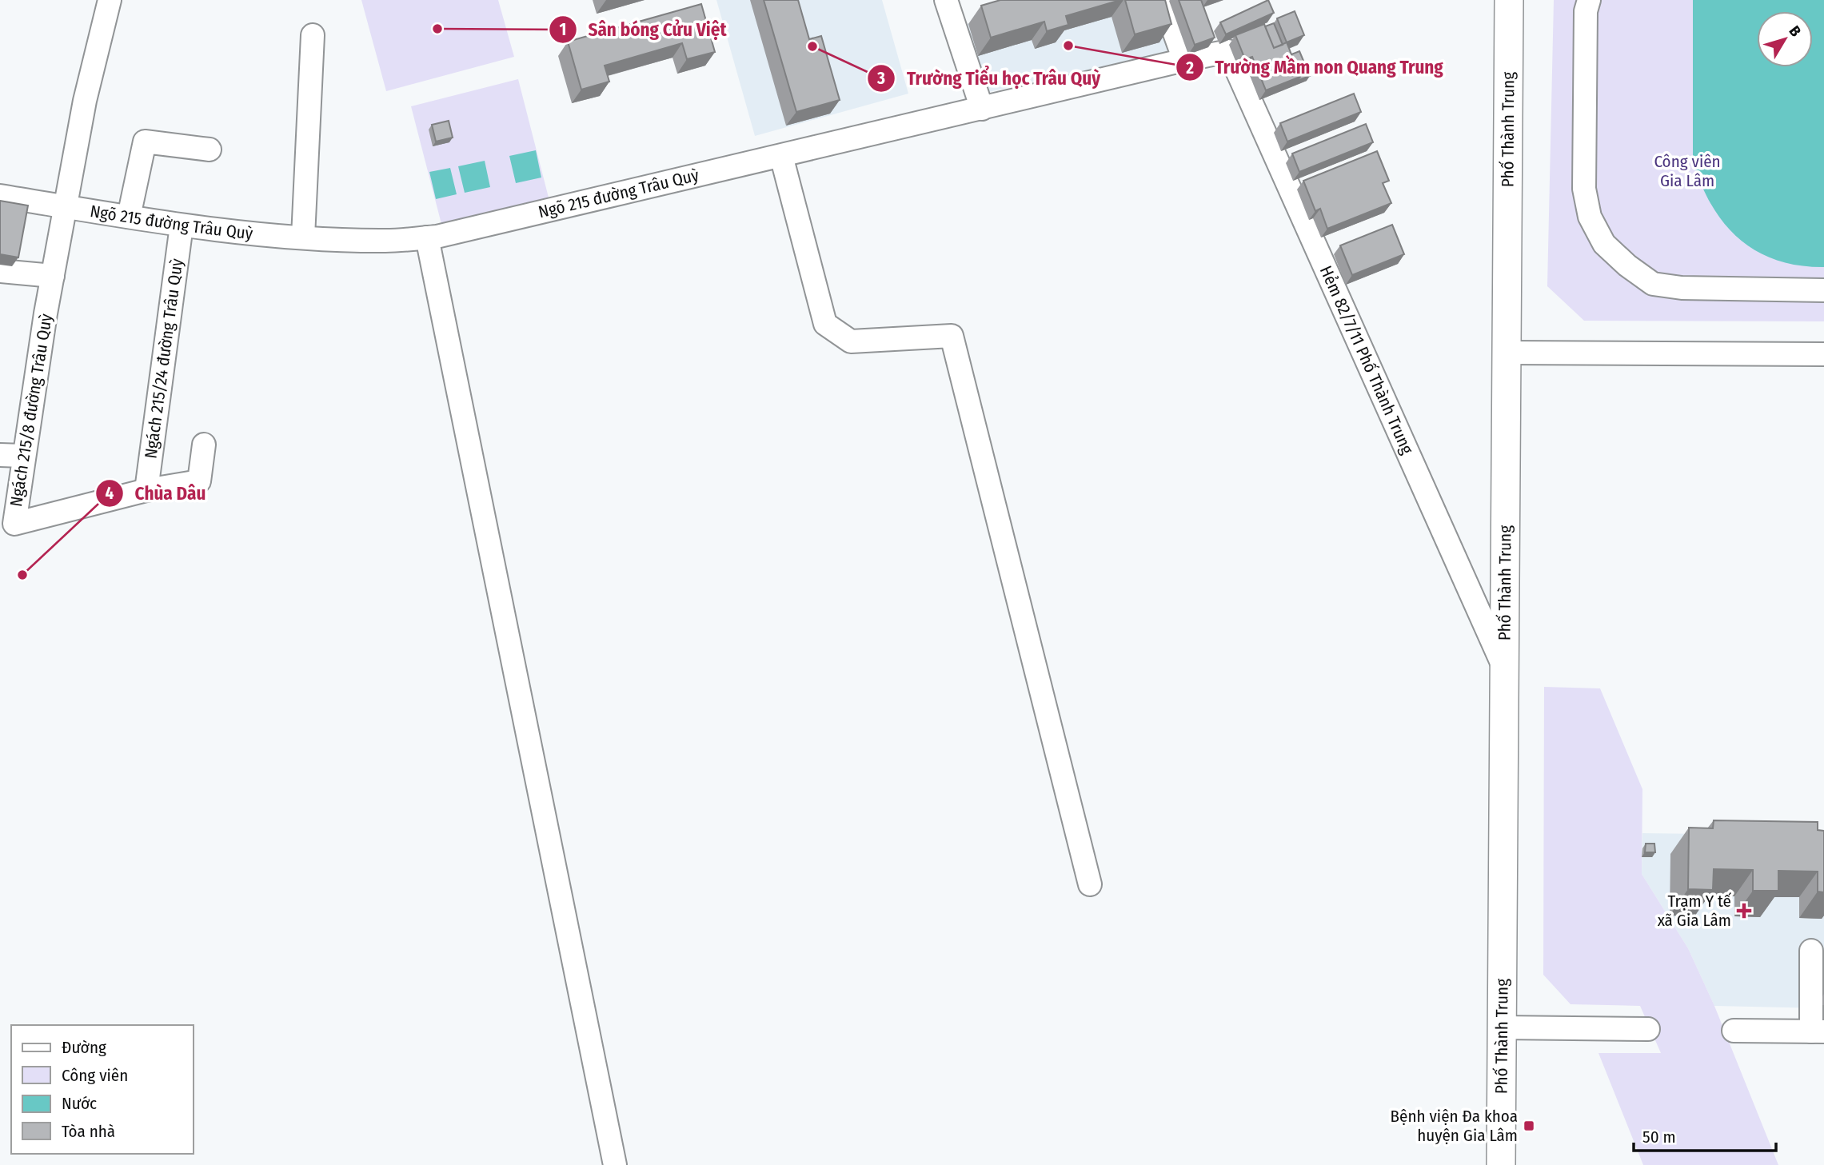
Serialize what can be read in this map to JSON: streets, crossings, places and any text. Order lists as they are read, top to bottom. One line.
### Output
{"streets":{"main road":["Phố Thành Trung"],"street":["Ngõ 215 đường Trâu Quỳ","Ngách 215/24 đường Trâu Quỳ","Hẻm 82/7/11 Phố Thành Trung","Ngách 215/8 đường Trâu Quỳ"]},"crossings":[["Phố Thành Trung","Hẻm 82/7/11 Phố Thành Trung"],["Ngõ 215 đường Trâu Quỳ","Ngách 215/24 đường Trâu Quỳ"],["Ngõ 215 đường Trâu Quỳ","Hẻm 82/7/11 Phố Thành Trung"],["Ngõ 215 đường Trâu Quỳ","Ngách 215/8 đường Trâu Quỳ"],["Ngách 215/24 đường Trâu Quỳ","Ngách 215/8 đường Trâu Quỳ"]],"parks":["Công viên Gia Lâm"],"places":{"other":["Sân bóng Cửu Việt","Trường Mầm non Quang Trung","Trường Tiểu học Trâu Quỳ","Chùa Dâu"],"health":["Trạm Y tế xã Gia Lâm"],"transit":["Bệnh viện Đa khoa huyện Gia Lâm"]},"legend":["Đường","Công viên","Nước","Tòa nhà"],"scale_bar":"50 m","north":"top right"}
